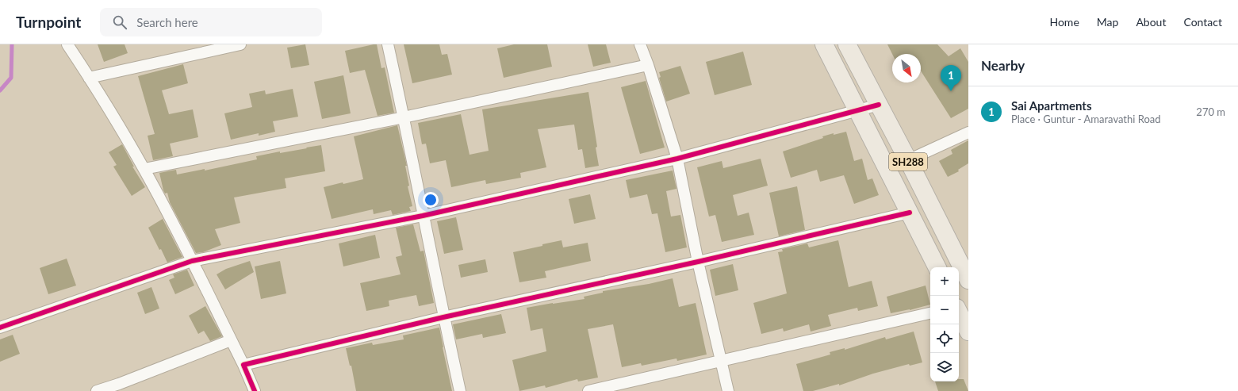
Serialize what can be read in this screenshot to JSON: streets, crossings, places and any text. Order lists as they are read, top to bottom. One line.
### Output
{"streets":{"main road":["SH288"]},"north":"bottom right","page":{"header":"Turnpoint","search":"Search here","nav":["Home","Map","About","Contact"],"heading":"Nearby","pins":"1","list":[{"mark":"1","name":"Sai Apartments","note":"Place · Guntur - Amaravathi Road","value":"270 m"}],"map_buttons":["+","−"]}}
